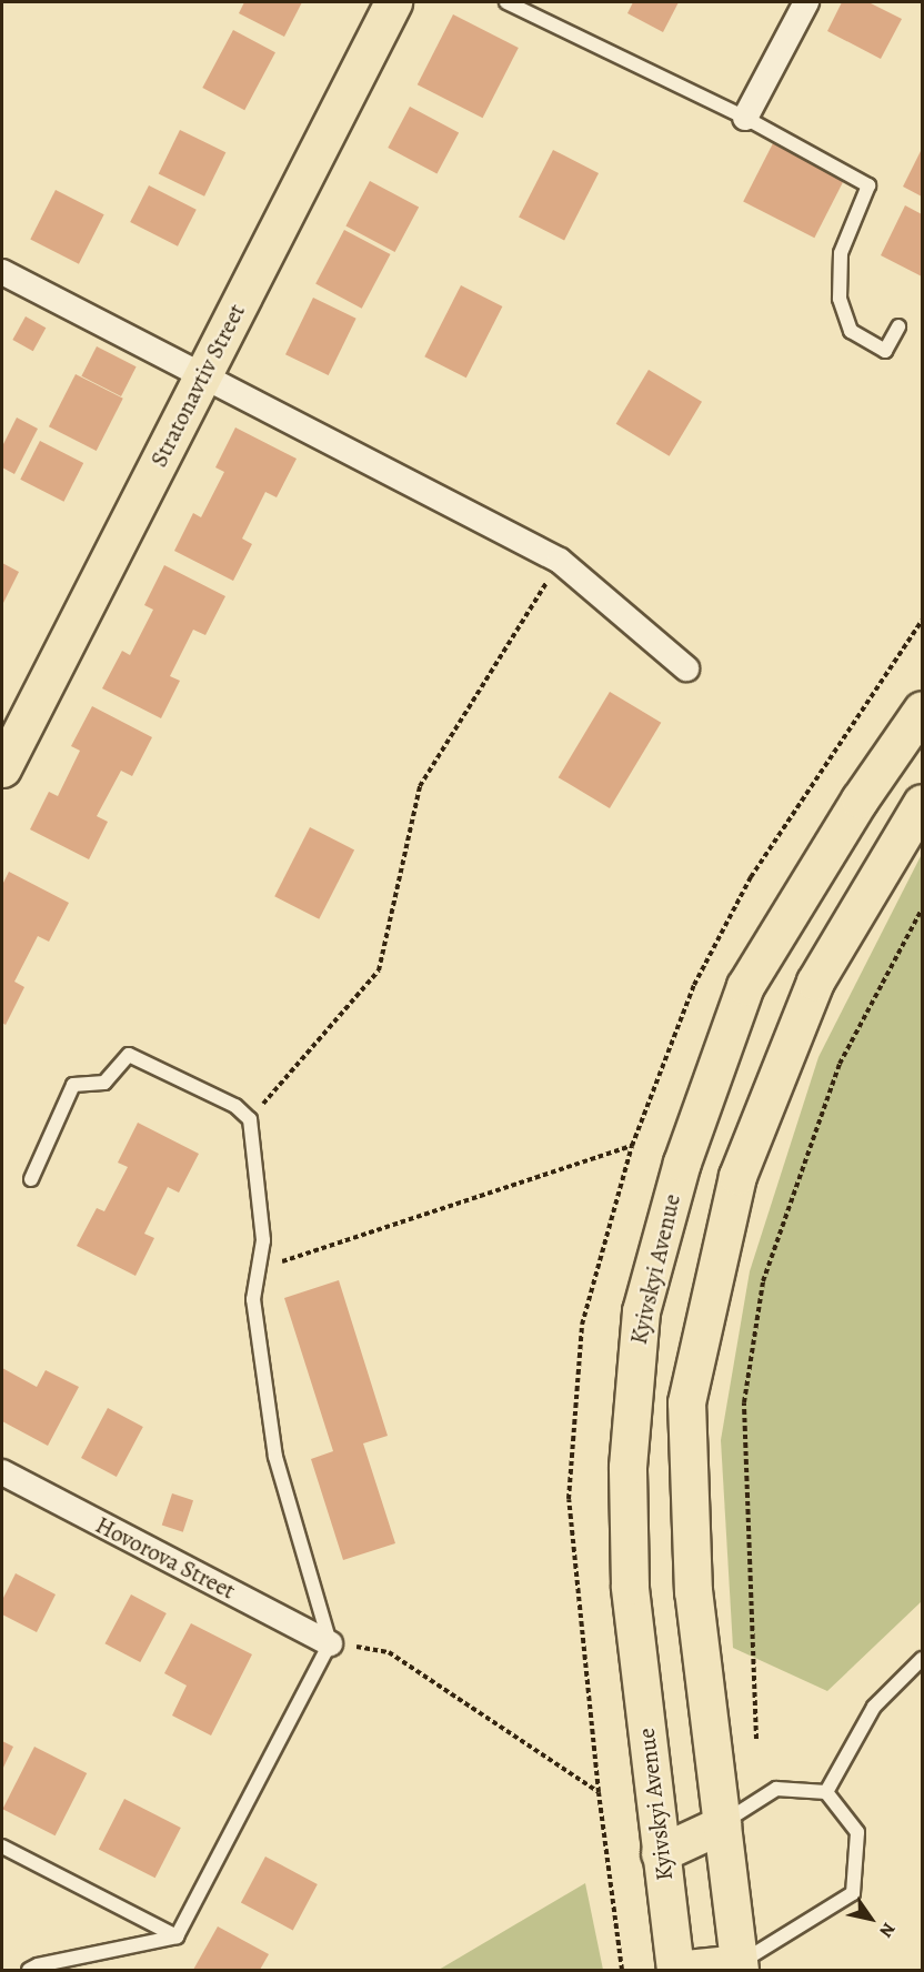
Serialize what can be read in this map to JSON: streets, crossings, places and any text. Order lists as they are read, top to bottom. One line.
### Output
{"streets":{"main road":["Stratonavtiv Street","Kyivskyi Avenue"],"street":["Hovorova Street"]},"north":"bottom right"}
